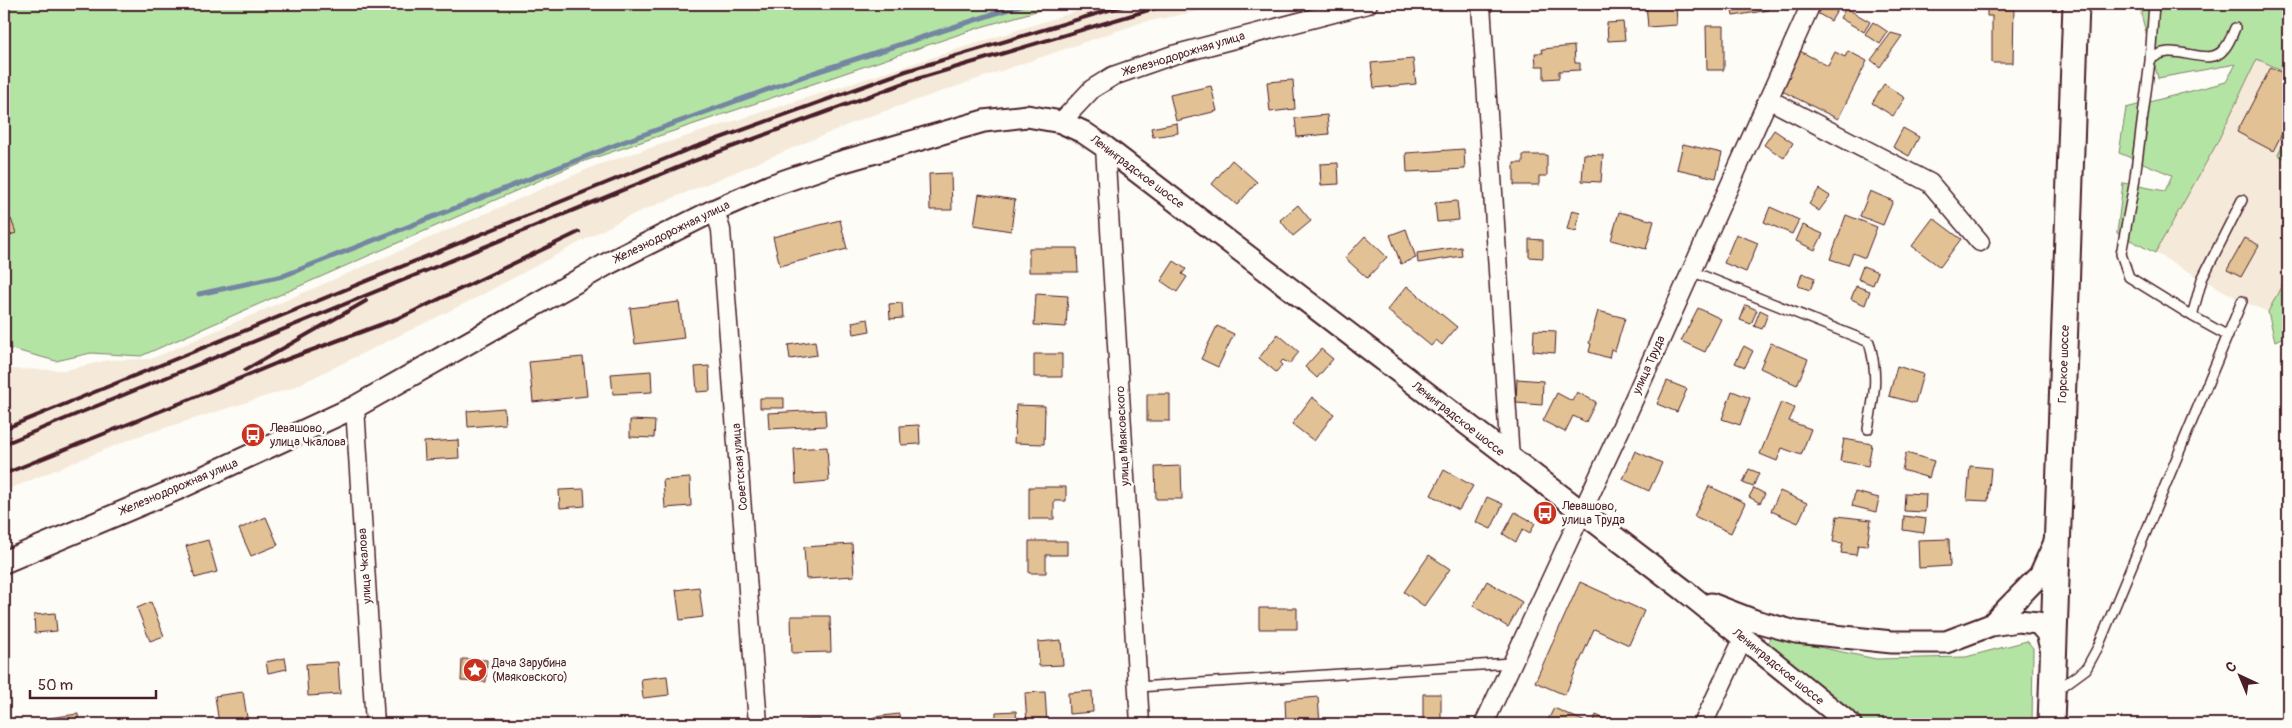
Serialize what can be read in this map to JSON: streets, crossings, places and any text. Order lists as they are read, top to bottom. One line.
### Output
{"streets":{"main road":["Горское шоссе"],"street":["Железнодорожная улица","Ленинградское шоссе","улица Труда","улица Маяковского","Советская улица","улица Чкалова"]},"crossings":[["Железнодорожная улица","Ленинградское шоссе"],["Железнодорожная улица","Советская улица"],["Железнодорожная улица","улица Чкалова"],["Ленинградское шоссе","улица Труда"],["Ленинградское шоссе","улица Маяковского"]],"places":{"bus stop":["Левашово, улица Чкалова","Левашово, улица Труда"],"place":["Дача Зарубина (Маяковского)"]},"scale_bar":"50 m","north":"top left"}
